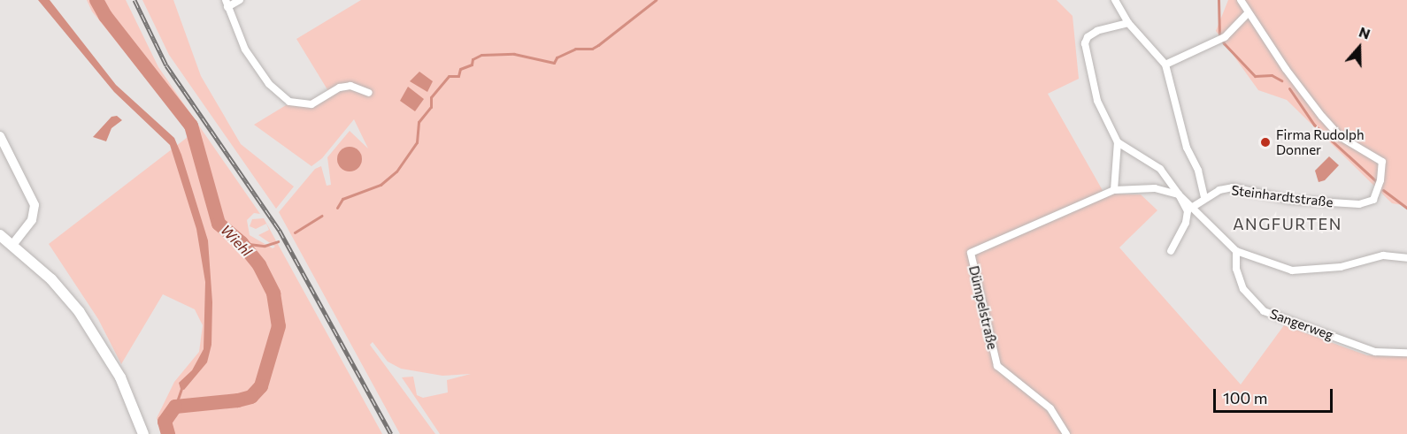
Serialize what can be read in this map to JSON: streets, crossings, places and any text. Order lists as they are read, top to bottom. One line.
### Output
{"streets":{"street":["Steinhardtstraße","Dümpelstraße","Sangerweg"]},"districts":["ANGFURTEN"],"water":["Wiehl"],"places":["Firma Rudolph Donner"],"scale_bar":"100 m","north":"top"}
